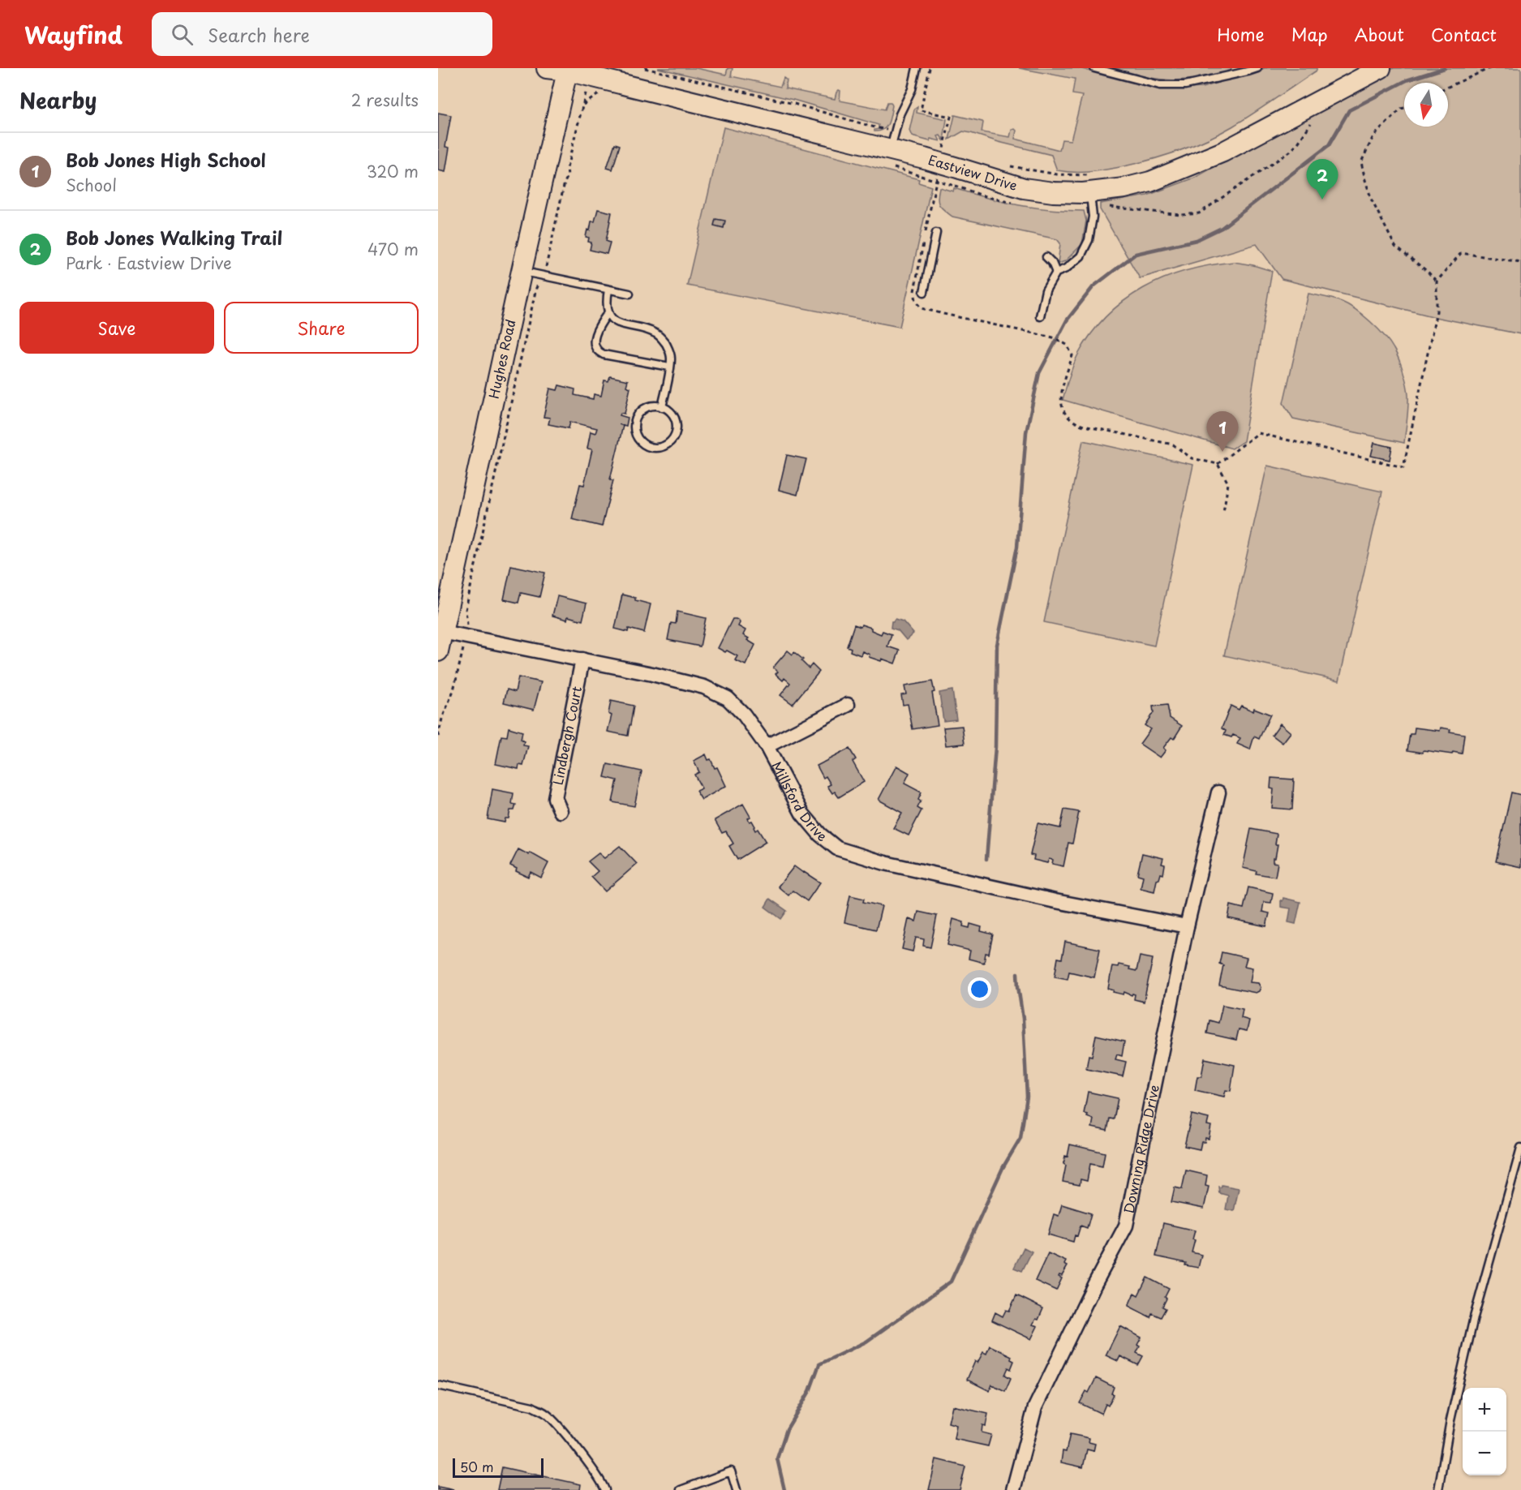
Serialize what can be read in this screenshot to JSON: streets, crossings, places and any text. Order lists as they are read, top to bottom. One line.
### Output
{"streets":{"street":["Eastview Drive","Hughes Road","Lindbergh Court","Millsford Drive","Downing Ridge Drive"]},"crossings":[["Eastview Drive","Hughes Road"],["Hughes Road","Millsford Drive"],["Lindbergh Court","Millsford Drive"],["Millsford Drive","Downing Ridge Drive"]],"scale_bar":"50 m","north":"bottom","page":{"header":"Wayfind","search":"Search here","nav":["Home","Map","About","Contact"],"heading":["Nearby","2 results"],"list":[{"mark":"1","name":"Bob Jones High School","note":"School","value":"320 m"},{"mark":"2","name":"Bob Jones Walking Trail","note":"Park · Eastview Drive","value":"470 m"}],"pins":["2","1"],"buttons":["Save","Share"],"map_buttons":["+","−"],"scale":"50 m"}}
